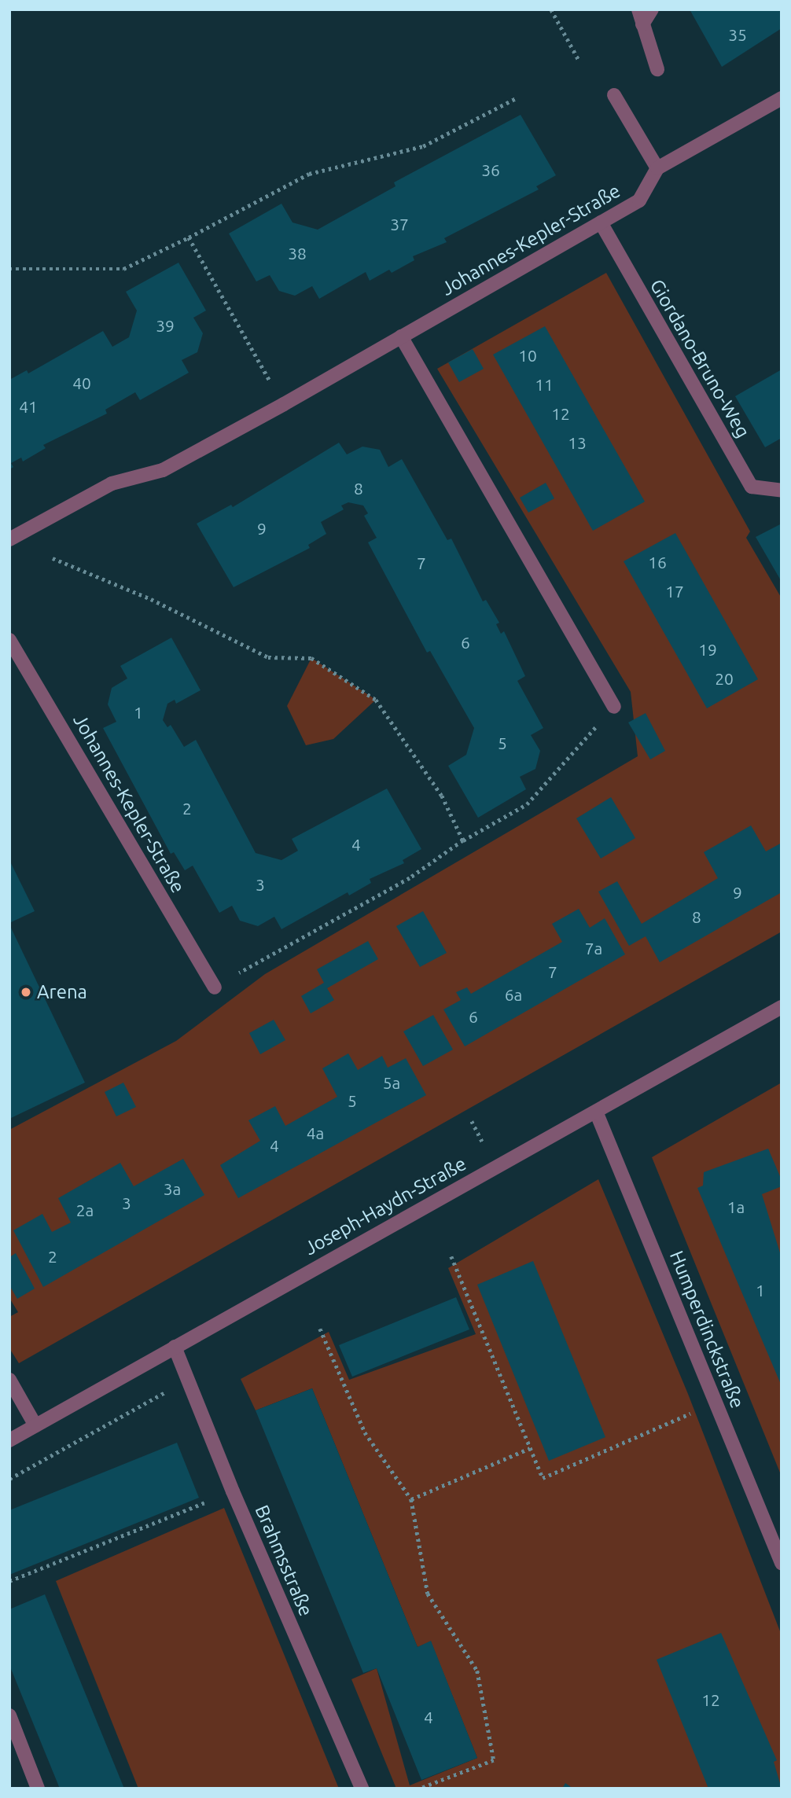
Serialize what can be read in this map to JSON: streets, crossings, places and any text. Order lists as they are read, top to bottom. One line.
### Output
{"streets":{"street":["Johannes-Kepler-Straße","Giordano-Bruno-Weg","Joseph-Haydn-Straße","Humperdinckstraße","Brahmsstraße"]},"crossings":[["Johannes-Kepler-Straße","Giordano-Bruno-Weg"],["Joseph-Haydn-Straße","Humperdinckstraße"],["Joseph-Haydn-Straße","Brahmsstraße"]],"places":["Arena"],"house_numbers":["35","36","37","38","39","10","40","11","41","12","13","8","9","16","7","17","6","19","20","1","5","2","4","3","9","8","7a","7","6a","6","5a","5","4a","4","3a","3","1a","2a","2","1","12","4"]}
